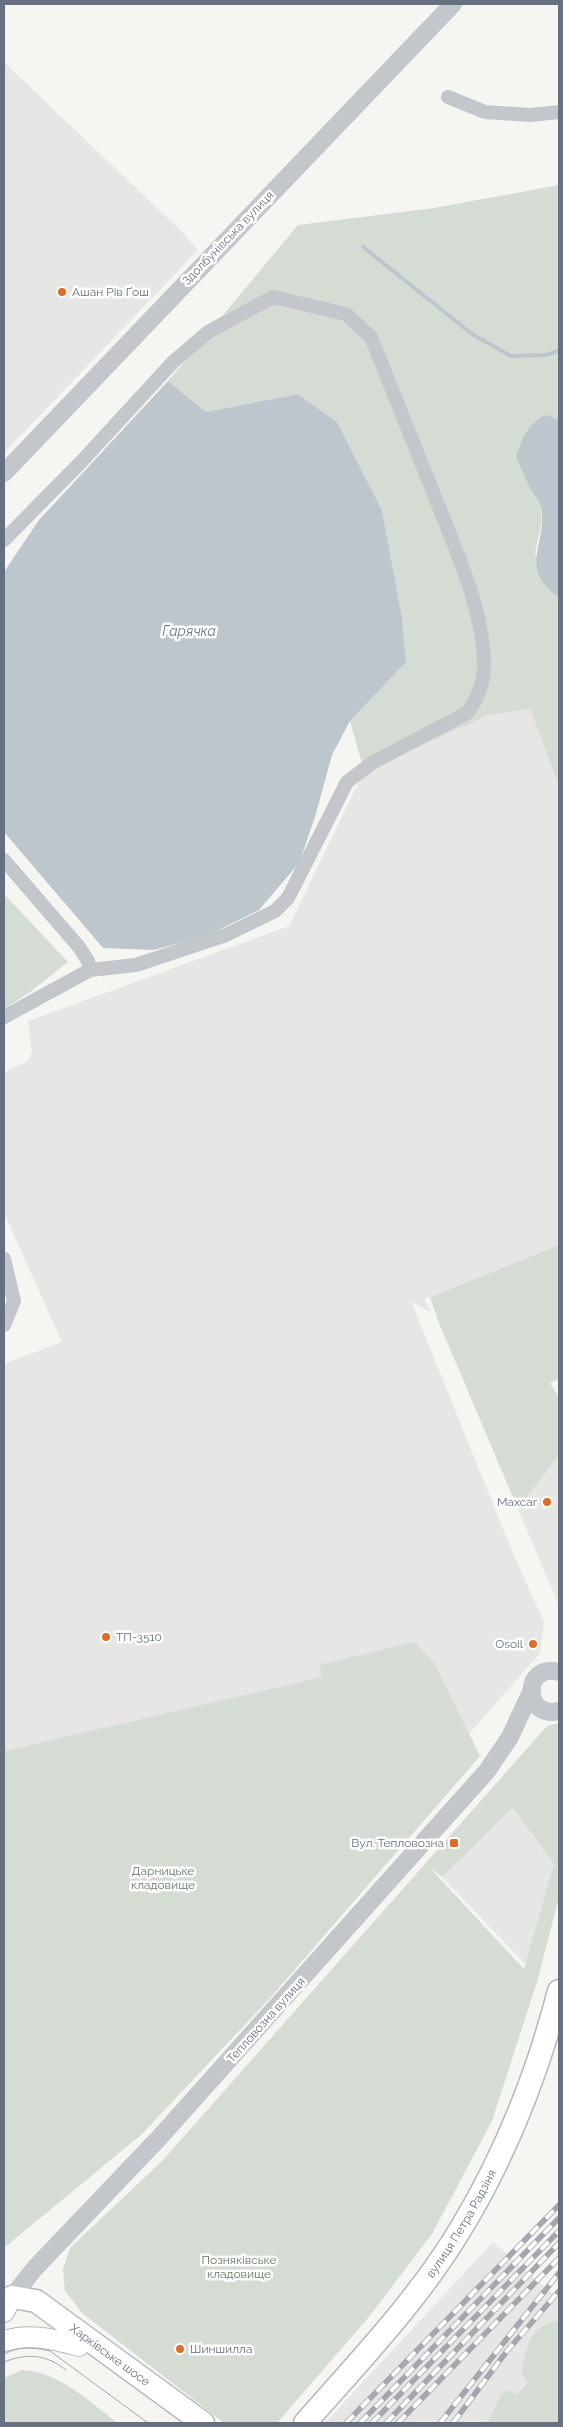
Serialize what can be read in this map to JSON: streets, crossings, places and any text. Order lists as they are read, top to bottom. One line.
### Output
{"streets":{"main road":["вулиця Петра Радзіня","Харківське шосе"],"street":["Здолбунівська вулиця","Тепловозна вулиця"]},"crossings":[["Тепловозна вулиця","Харківське шосе"]],"water":["Гарячка"],"parks":["Дарницьке кладовище","Позняківське кладовище"],"places":{"other":["Ашан Рів Ґош","Maxcar","ТП-3510","Osoil","Шиншилла"],"transit":["Вул. Тепловозна"]}}
